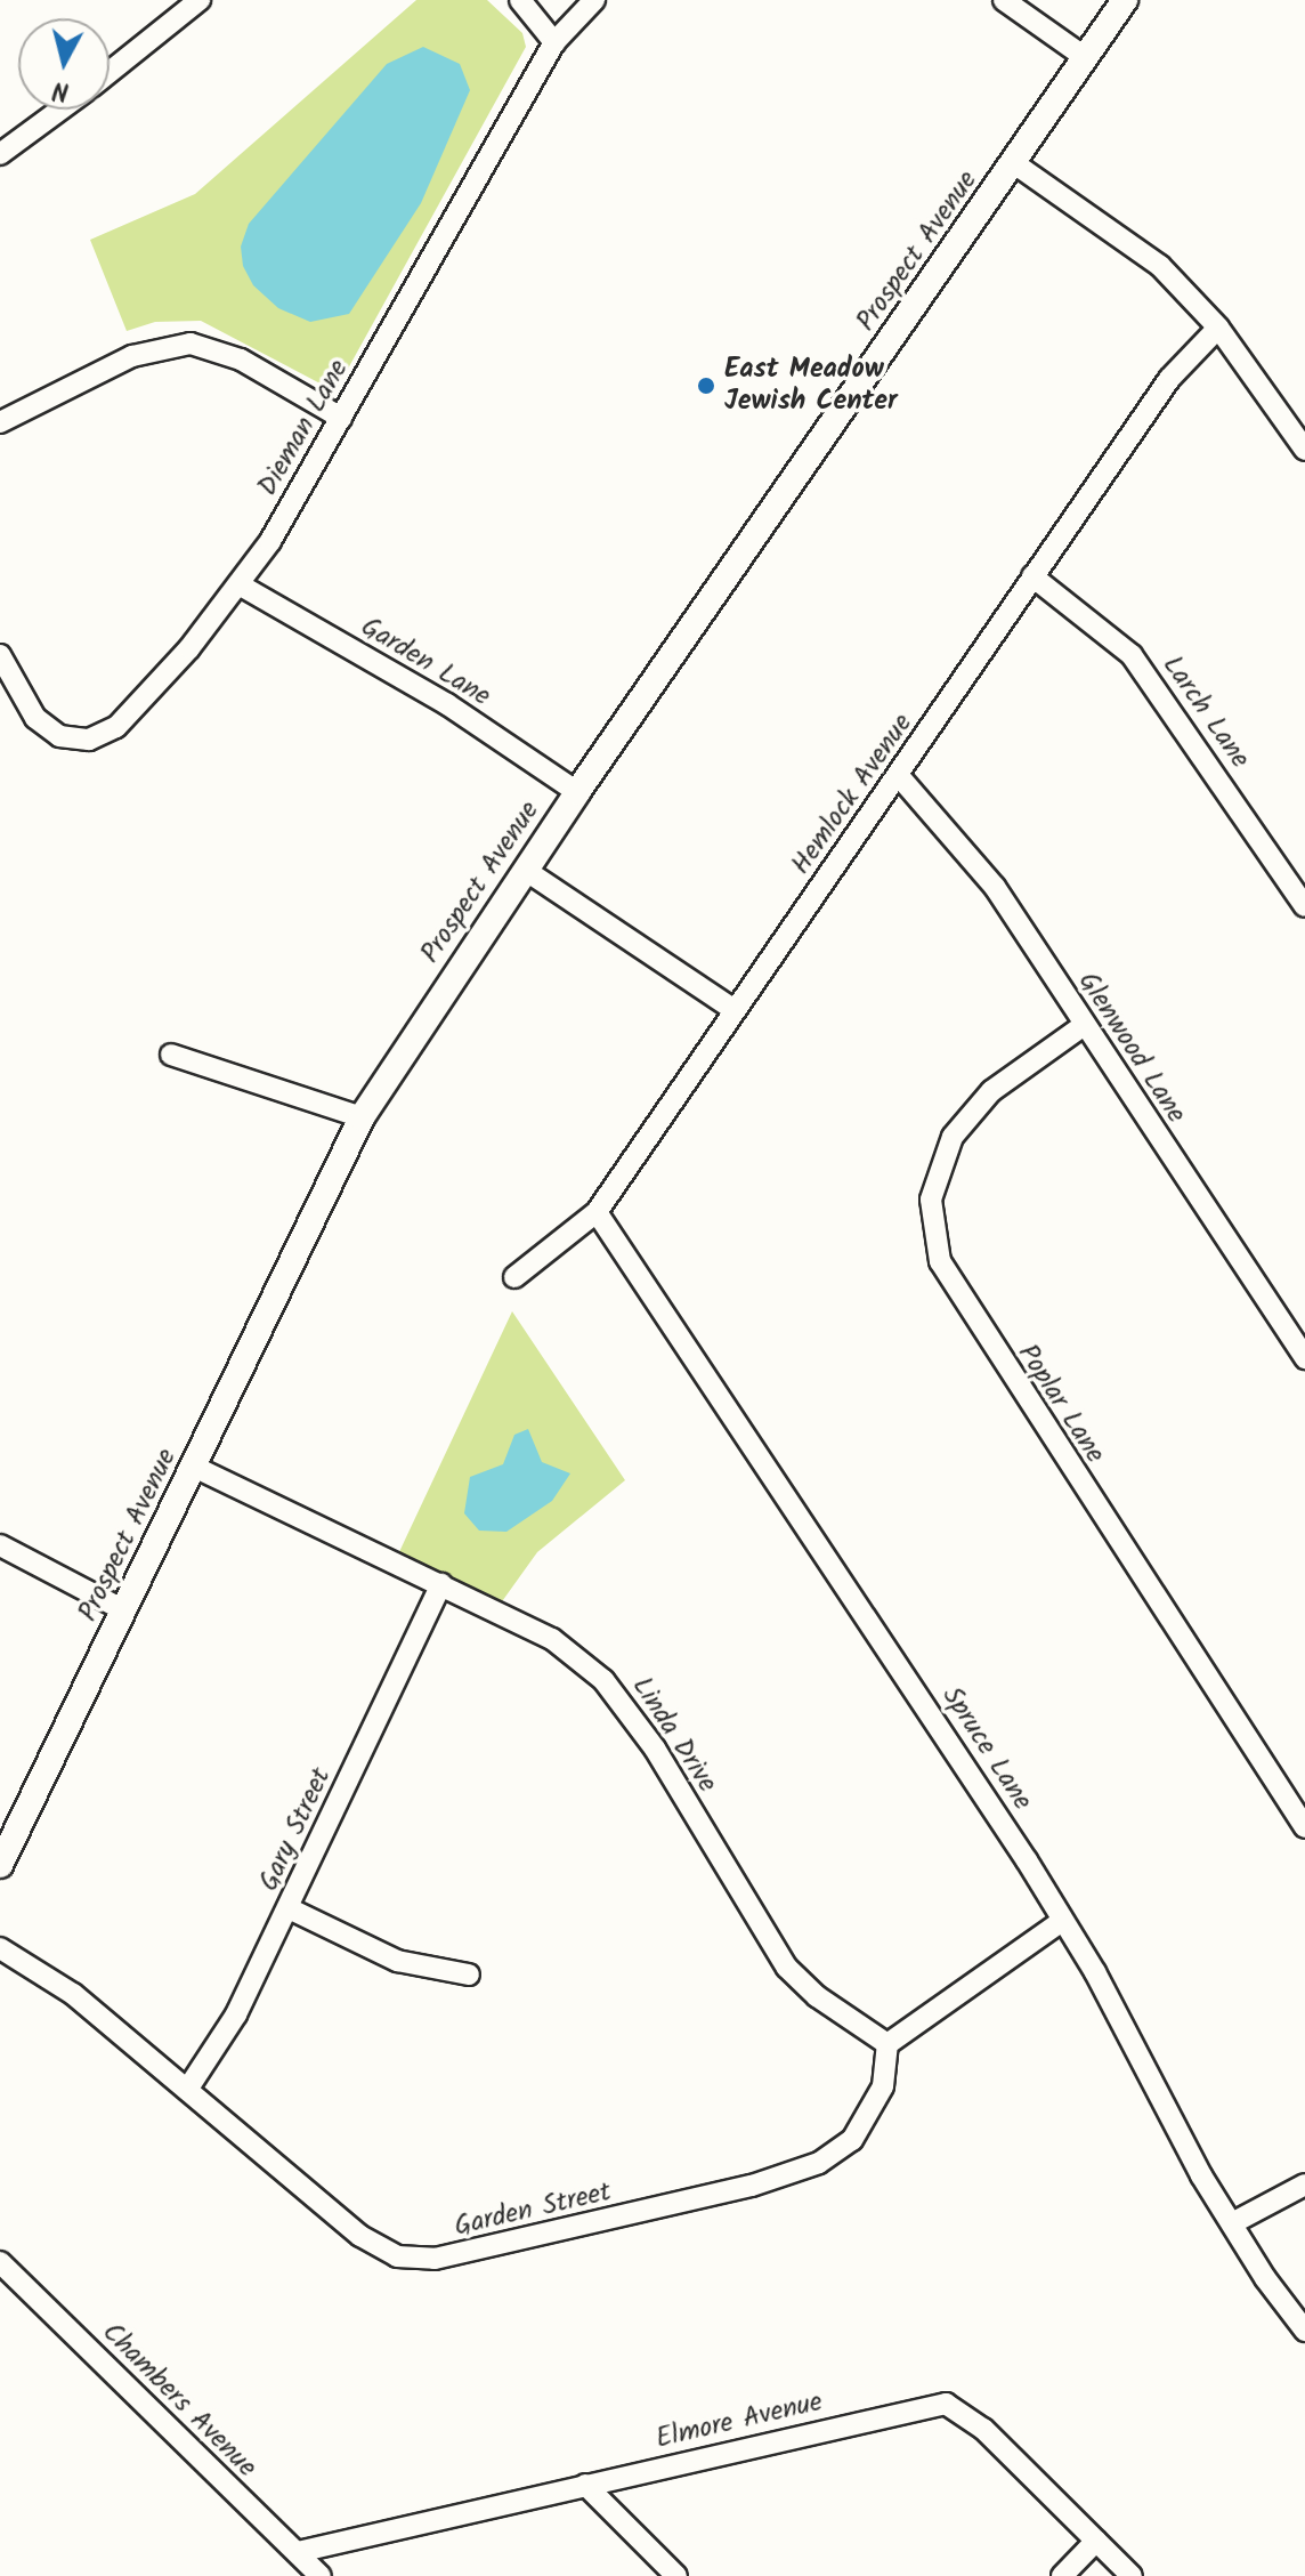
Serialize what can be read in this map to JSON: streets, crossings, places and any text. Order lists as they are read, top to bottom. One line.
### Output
{"streets":{"street":["Prospect Avenue","Dieman Lane","Garden Lane","Larch Lane","Hemlock Avenue","Glenwood Lane","Poplar Lane","Linda Drive","Spruce Lane","Gary Street","Garden Street","Chambers Avenue","Elmore Avenue"]},"crossings":[["Prospect Avenue","Garden Lane"],["Prospect Avenue","Linda Drive"],["Dieman Lane","Garden Lane"],["Larch Lane","Hemlock Avenue"],["Hemlock Avenue","Glenwood Lane"],["Hemlock Avenue","Spruce Lane"],["Glenwood Lane","Poplar Lane"],["Linda Drive","Gary Street"],["Linda Drive","Garden Street"],["Gary Street","Garden Street"],["Chambers Avenue","Elmore Avenue"]],"places":["East Meadow Jewish Center"],"north":"bottom"}
